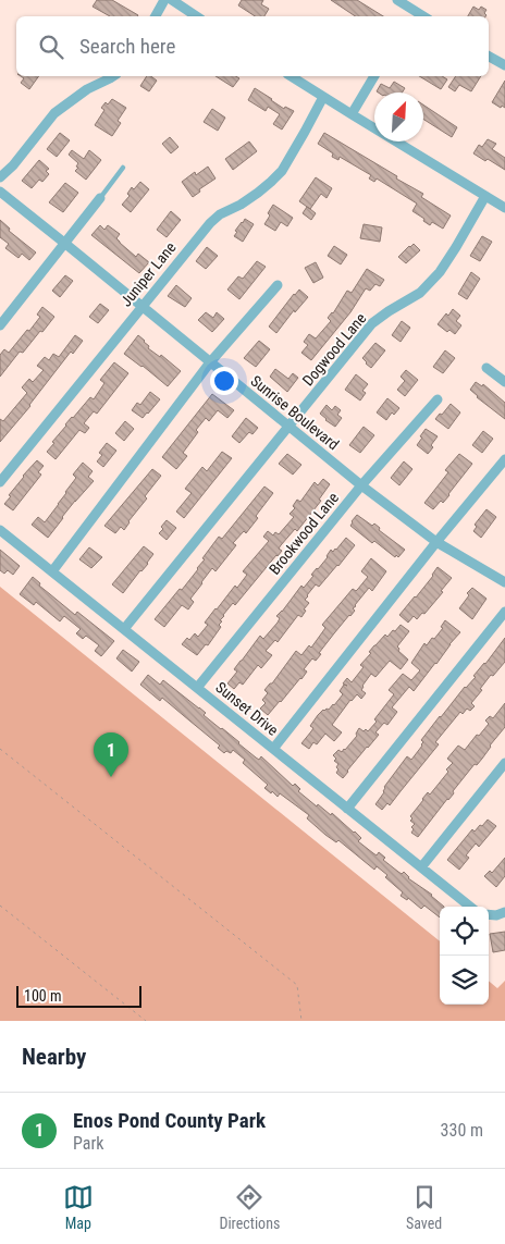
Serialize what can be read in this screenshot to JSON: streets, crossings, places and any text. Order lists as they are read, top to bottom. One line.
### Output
{"streets":{"street":["Juniper Lane","Dogwood Lane","Sunrise Boulevard","Brookwood Lane","Sunset Drive"]},"crossings":[["Juniper Lane","Sunrise Boulevard"],["Dogwood Lane","Sunrise Boulevard"],["Dogwood Lane","Sunset Drive"],["Sunrise Boulevard","Brookwood Lane"],["Brookwood Lane","Sunset Drive"]],"scale_bar":"100 m","north":"top right","page":{"search":"Search here","pins":"1","scale":"100 m","heading":"Nearby","list":[{"mark":"1","name":"Enos Pond County Park","note":"Park","value":"330 m"}],"nav":["Map","Directions","Saved"]}}
